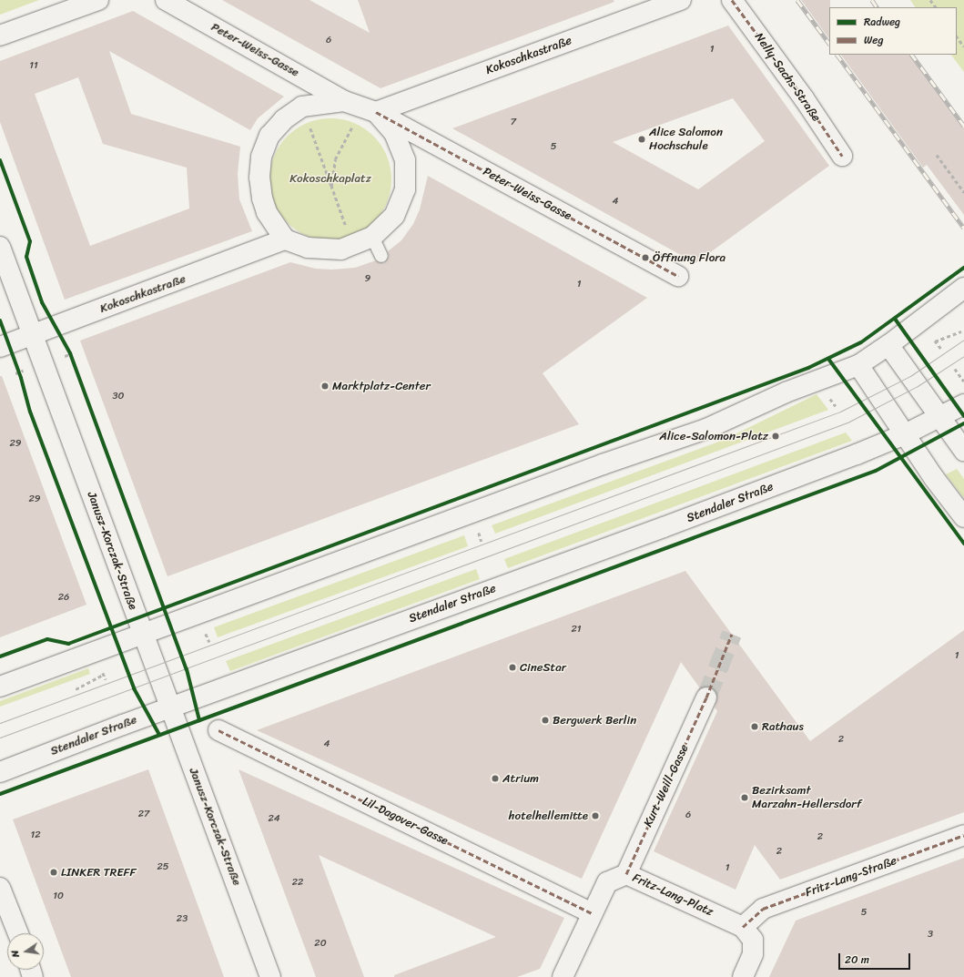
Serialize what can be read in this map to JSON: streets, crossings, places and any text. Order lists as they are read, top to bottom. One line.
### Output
{"streets":{"street":["Peter-Weiss-Gasse","Kokoschkastraße","Nelly-Sachs-Straße","Stendaler Straße","Janusz-Korczak-Straße","Kurt-Weill-Gasse","Lil-Dagover-Gasse","Fritz-Lang-Straße","Fritz-Lang-Platz"]},"crossings":[["Peter-Weiss-Gasse","Kokoschkastraße"],["Kokoschkastraße","Janusz-Korczak-Straße"],["Stendaler Straße","Janusz-Korczak-Straße"],["Kurt-Weill-Gasse","Fritz-Lang-Platz"],["Lil-Dagover-Gasse","Fritz-Lang-Platz"],["Fritz-Lang-Straße","Fritz-Lang-Platz"]],"parks":["Kokoschkaplatz"],"places":["Alice Salomon Hochschule","Öffnung Flora","Marktplatz-Center","Alice-Salomon-Platz","CineStar","Bergwerk Berlin","Rathaus","Atrium","Bezirksamt Marzahn-Hellersdorf","hotelhellemitte","LINKER TREFF"],"house_numbers":["6","1","11","7","5","4","9","1","30","29","29","26","21","1","2","4","27","6","24","12","2","2","25","1","22","10","5","23","3","20"],"legend":["Radweg","Weg"],"scale_bar":"20 m","north":"left"}
